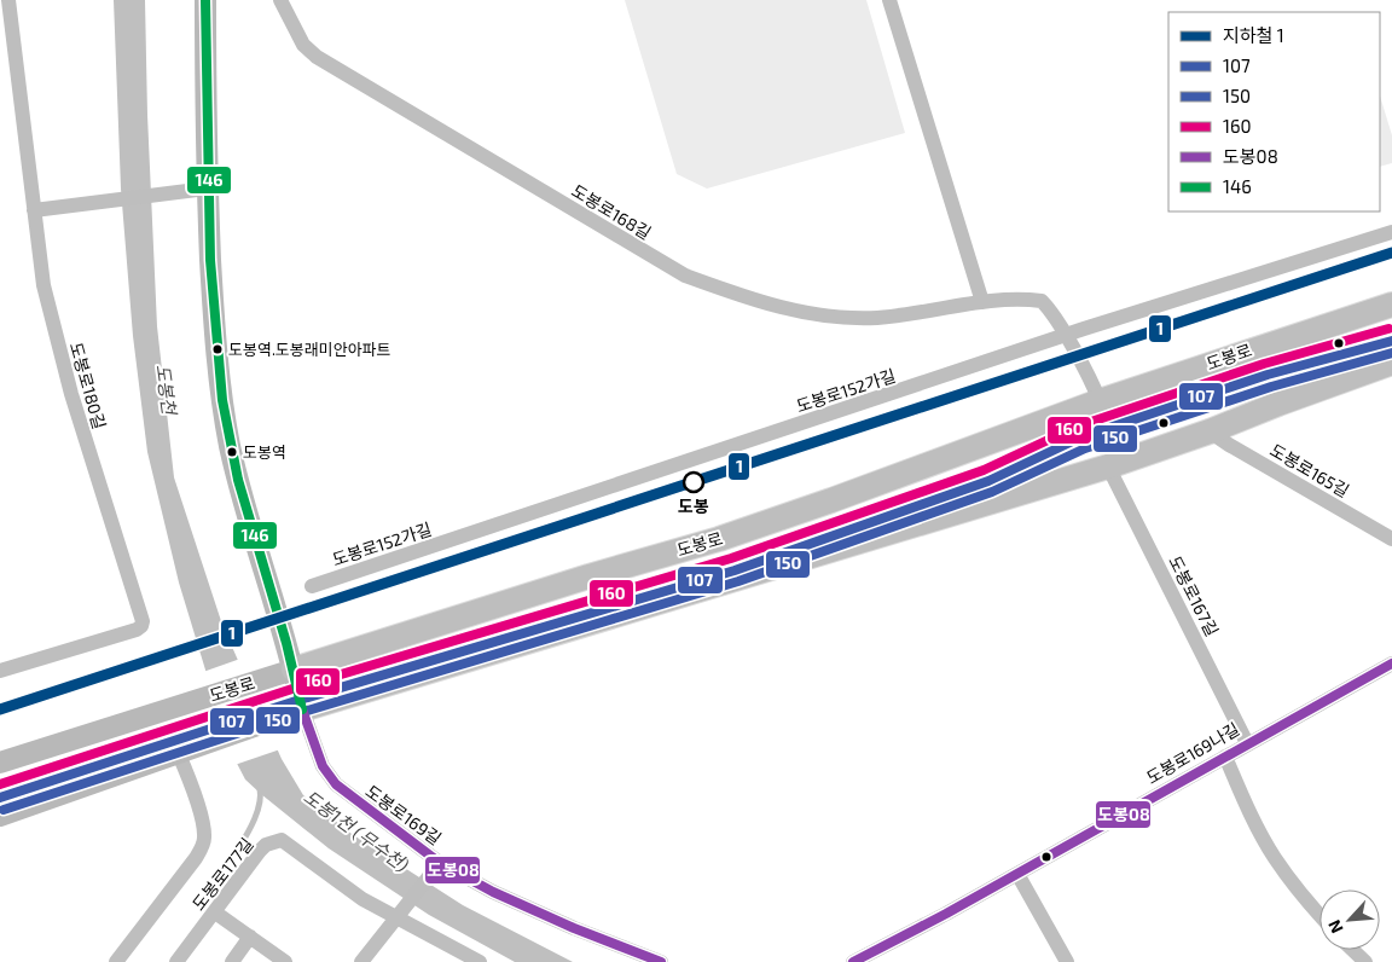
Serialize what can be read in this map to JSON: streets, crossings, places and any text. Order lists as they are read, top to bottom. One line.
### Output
{"streets":{"main road":["도봉로"],"street":["도봉로168길","도봉로180길","도봉로152가길","도봉로165길","도봉로167길","도봉로169나길","도봉로169길","도봉로177길"]},"crossings":[["도봉로168길","도봉로"],["도봉로168길","도봉로152가길"],["도봉로167길","도봉로169나길"]],"water":["도봉천","도봉1천 (무수천)"],"places":["도봉역.도봉래미안아파트","도봉역","도봉"],"lines":["transit line 146","metro line 1","transit line 160","transit line 107","transit line 150","transit line 도봉08"],"legend":["지하철 1","107","150","160","도봉08","146"],"north":"bottom left"}
